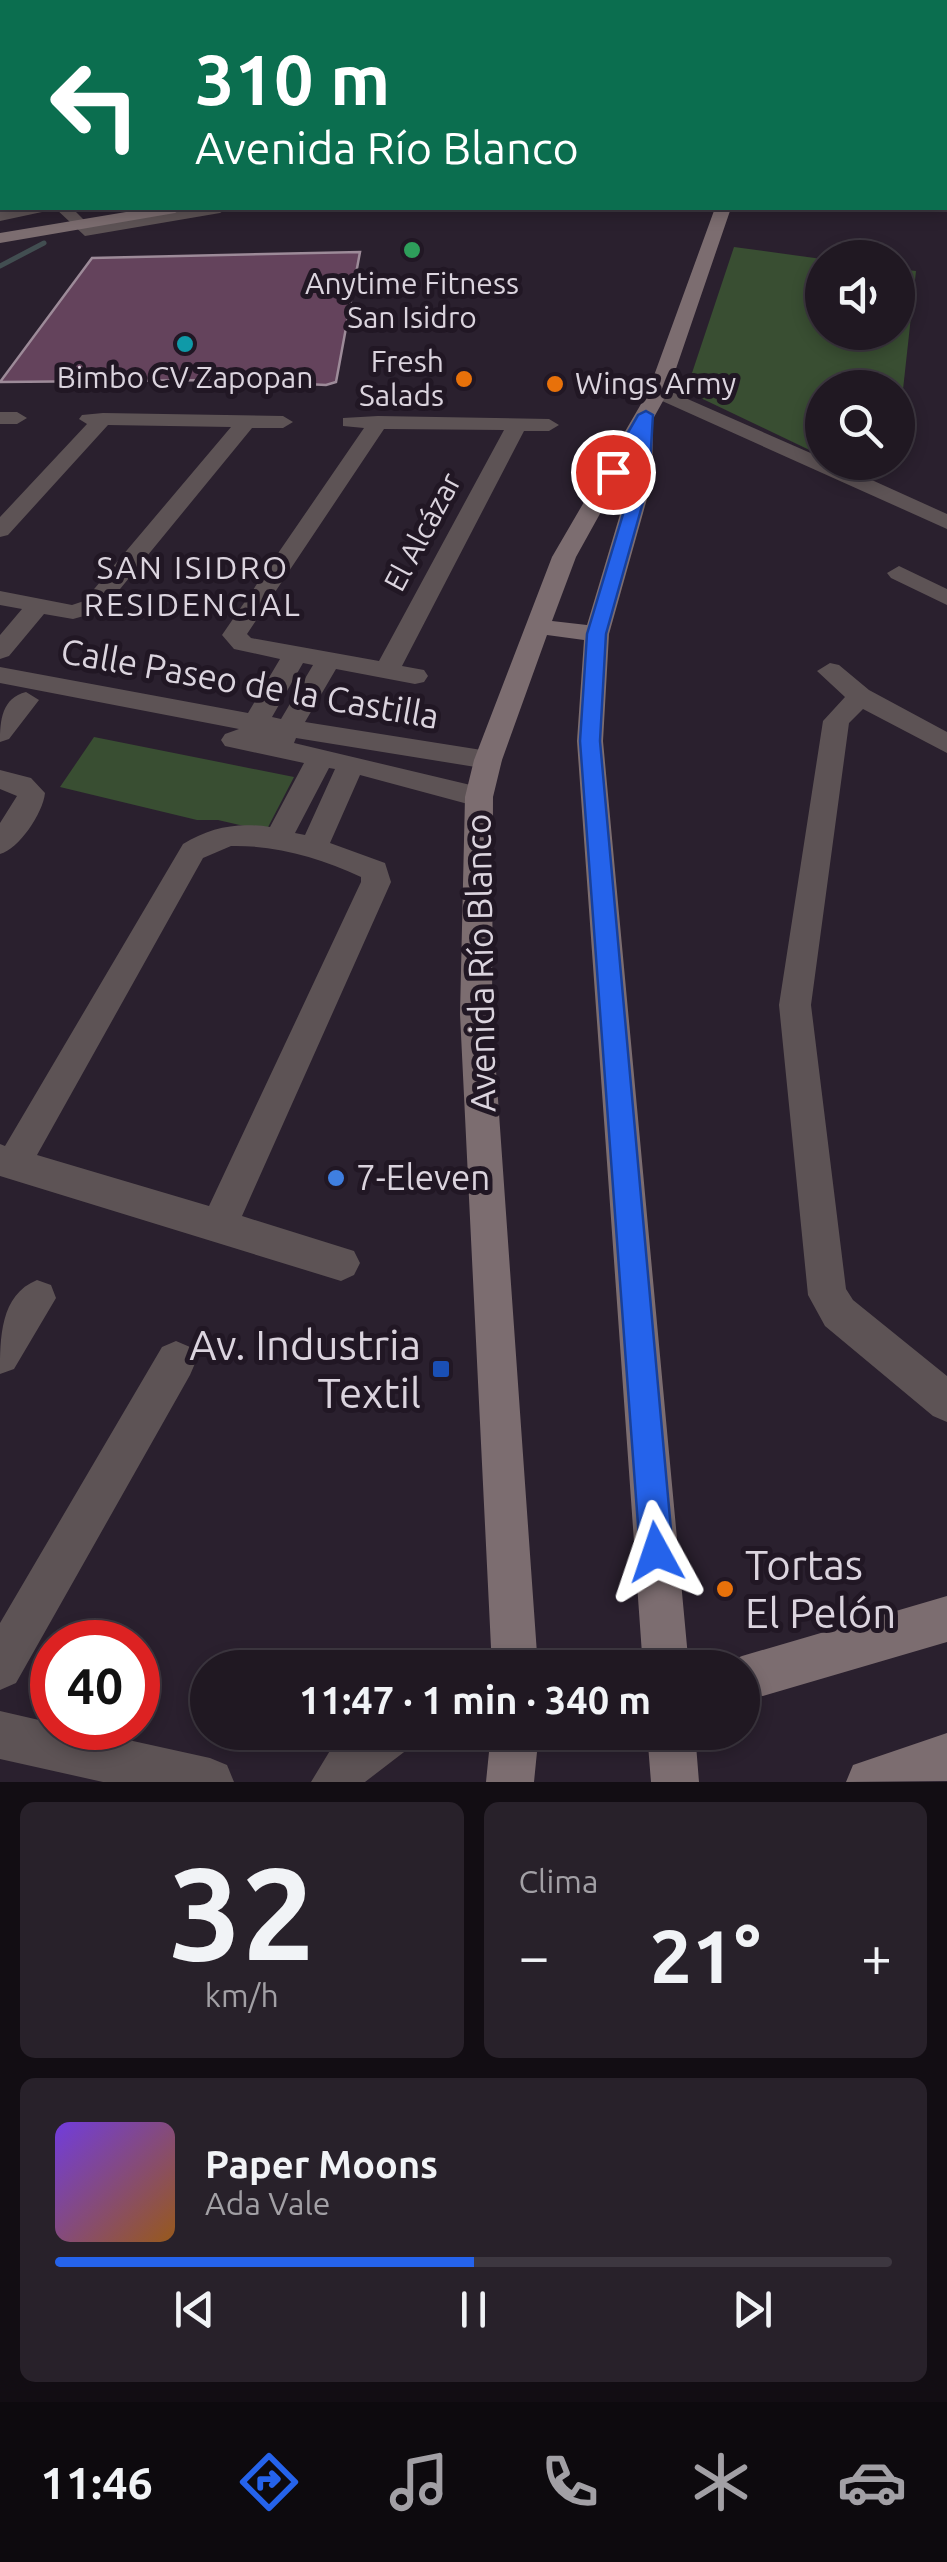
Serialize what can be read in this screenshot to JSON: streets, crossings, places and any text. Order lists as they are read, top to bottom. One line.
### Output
{"streets":{"street":["El Alcázar","Calle Paseo de la Castilla","Avenida Río Blanco"]},"crossings":[["Calle Paseo de la Castilla","Avenida Río Blanco"]],"districts":["SAN ISIDRO RESIDENCIAL"],"places":{"other":["Anytime Fitness San Isidro","Bimbo CV Zapopan","Fresh Salads","Wings Army","7-Eleven","Tortas El Pelón"],"transit":["Av. Industria Textil"]},"page":{"turn":["310 m","Avenida Río Blanco"],"limit":"40","trip":"11:47 · 1 min · 340 m","tile":[["32","km/h"],"Clima"],"heat":["−","21°","+"],"song":["Paper Moons","Ada Vale"],"tabs":"11:46"}}
